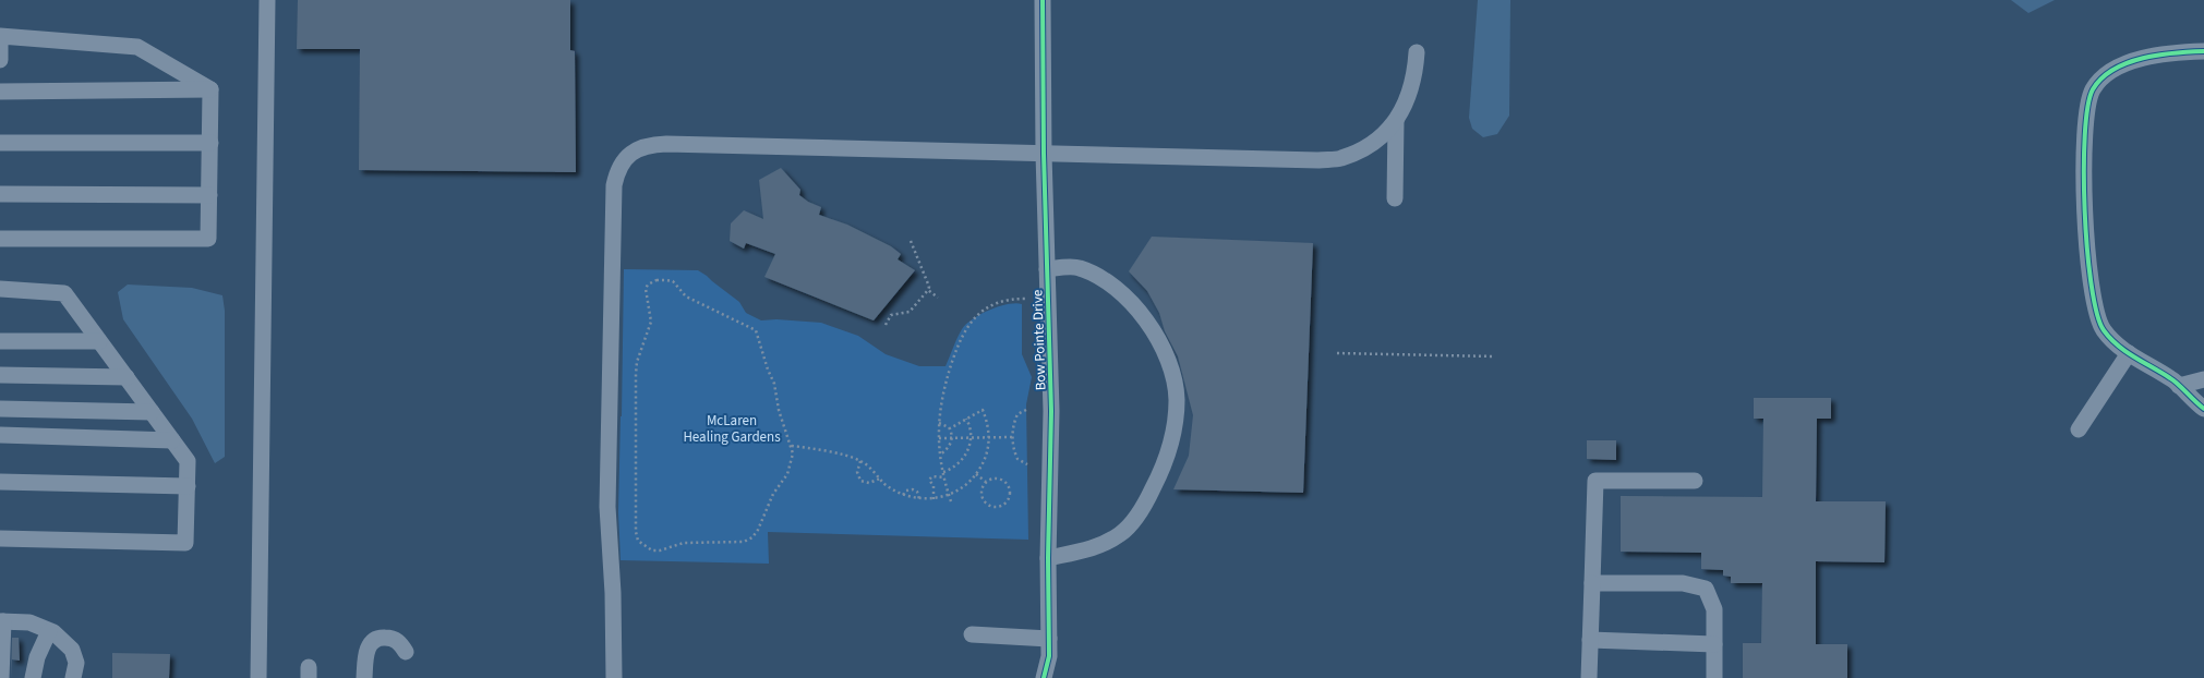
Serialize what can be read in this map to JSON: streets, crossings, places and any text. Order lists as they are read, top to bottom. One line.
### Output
{"streets":{"street":["Bow Pointe Drive"]},"parks":["McLaren Healing Gardens"]}
